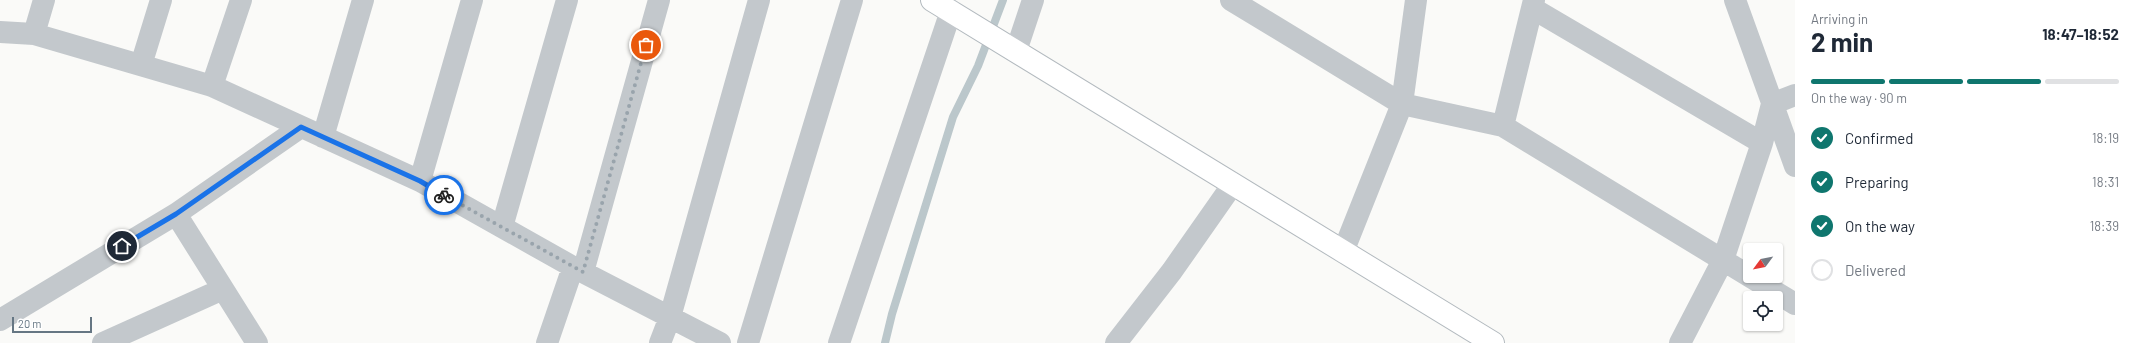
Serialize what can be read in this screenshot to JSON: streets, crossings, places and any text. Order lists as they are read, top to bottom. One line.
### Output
{"scale_bar":"20 m","north":"bottom left","page":{"heading":["2 min","Arriving in","18:47–18:52"],"bar":"On the way · 90 m","list":[["Confirmed","18:19"],["Preparing","18:31"],["On the way","18:39"],"Delivered"],"scale":"20 m"}}
